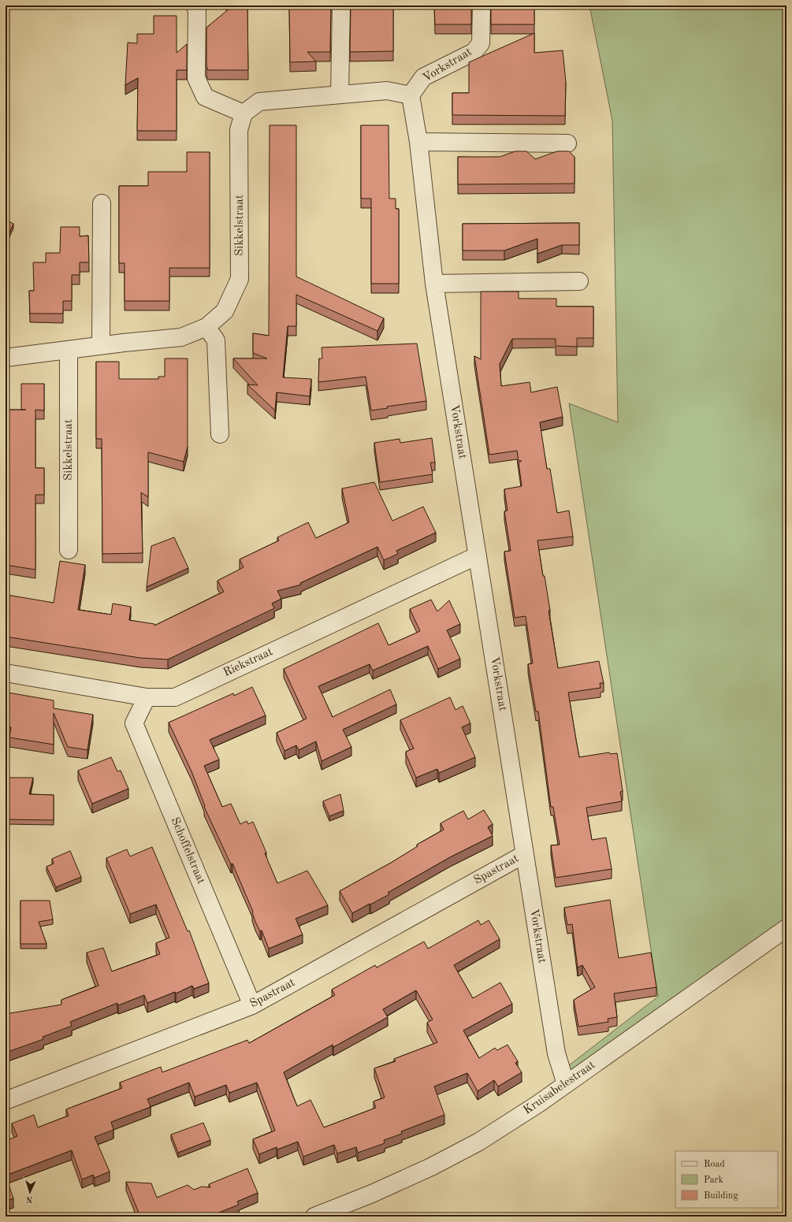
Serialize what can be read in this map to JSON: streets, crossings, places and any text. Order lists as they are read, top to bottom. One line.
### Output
{"streets":{"street":["Vorkstraat","Sikkelstraat","Riekstraat","Schoffelstraat","Spastraat","Kruisabelestraat"]},"crossings":[["Vorkstraat","Riekstraat"],["Vorkstraat","Spastraat"],["Vorkstraat","Kruisabelestraat"],["Riekstraat","Schoffelstraat"],["Schoffelstraat","Spastraat"]],"legend":["Road","Park","Building"],"north":"bottom"}
